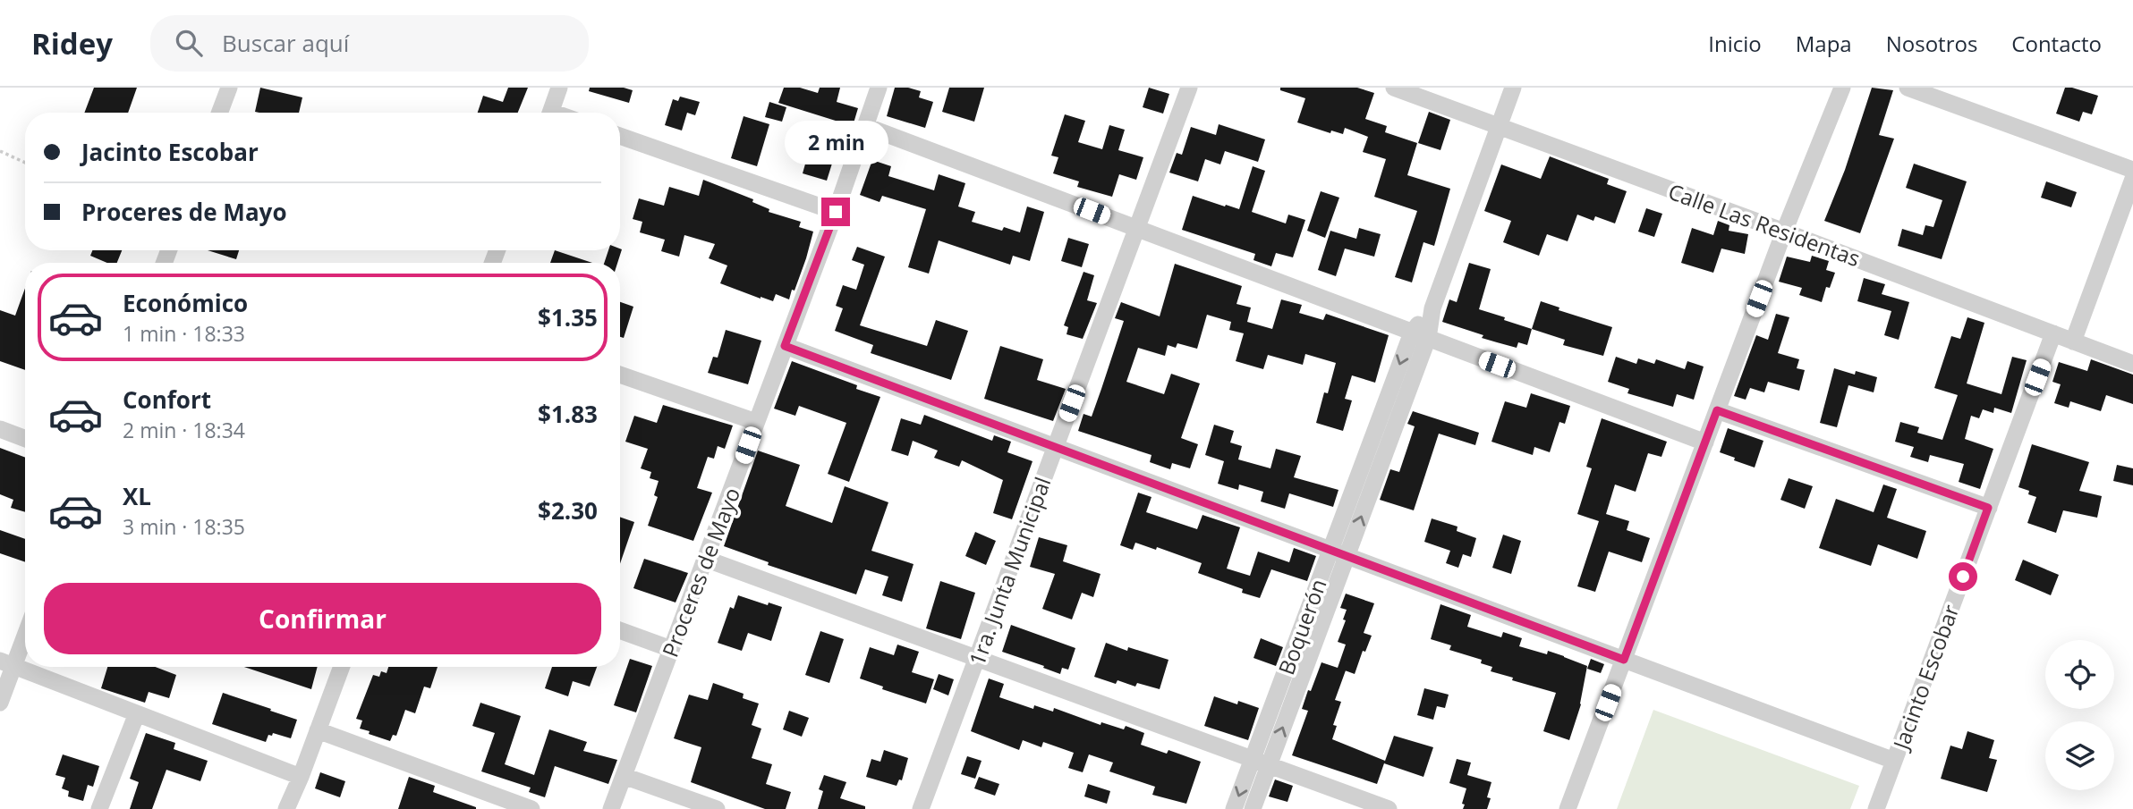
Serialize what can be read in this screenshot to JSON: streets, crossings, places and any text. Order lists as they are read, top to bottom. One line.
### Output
{"streets":{"street":["Calle Las Residentas","1ra. Junta Municipal","Proceres de Mayo","Boquerón","Jacinto Escobar"]},"crossings":[["Calle Las Residentas","Boquerón"],["Calle Las Residentas","Jacinto Escobar"]],"page":{"header":"Ridey","search":"Buscar aquí","nav":["Inicio","Mapa","Nosotros","Contacto"],"banner":["Jacinto Escobar","Proceres de Mayo"],"bubble":"2 min","list":[{"name":"Económico","note":"1 min · 18:33","value":"$1.35"},{"name":"Confort","note":"2 min · 18:34","value":"$1.83"},{"name":"XL","note":"3 min · 18:35","value":"$2.30"}],"buttons":"Confirmar"}}
